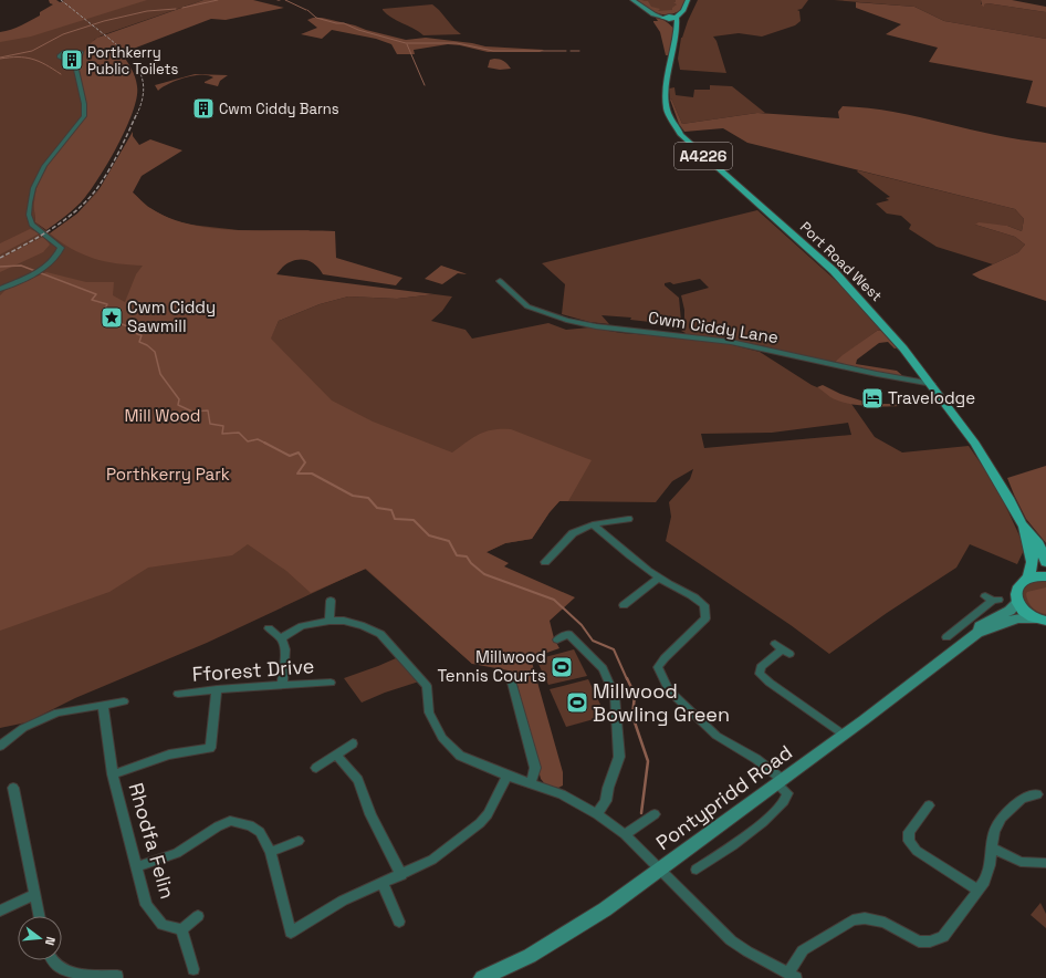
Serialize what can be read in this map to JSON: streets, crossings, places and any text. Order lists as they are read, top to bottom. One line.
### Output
{"streets":{"main road":["A4226","Port Road West","Pontypridd Road"],"street":["Cwm Ciddy Lane","Fforest Drive","Rhodfa Felin"]},"crossings":[["Port Road West","Cwm Ciddy Lane"]],"parks":["Mill Wood","Porthkerry Park"],"places":{"building":["Porthkerry Public Toilets","Cwm Ciddy Barns"],"place":["Cwm Ciddy Sawmill"],"hotel":["Travelodge"],"sports":["Millwood Tennis Courts","Millwood Bowling Green"]},"north":"right"}
